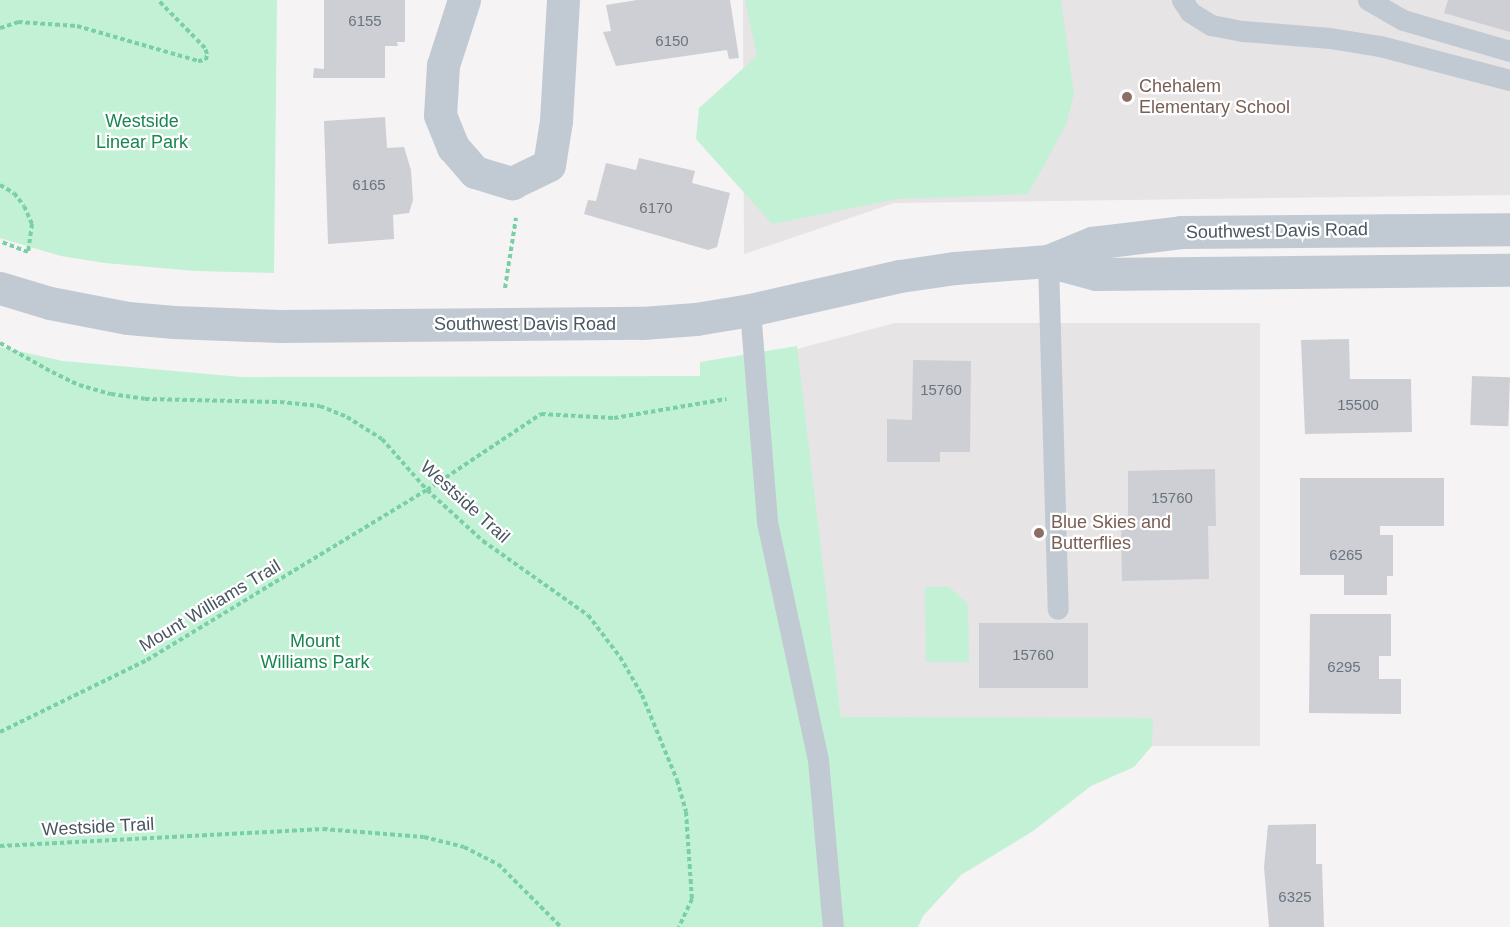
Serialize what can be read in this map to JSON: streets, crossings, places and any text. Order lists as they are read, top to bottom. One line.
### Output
{"streets":{"street":["Southwest Davis Road"],"path":["Westside Trail","Mount Williams Trail"]},"crossings":[["Westside Trail","Mount Williams Trail"]],"parks":["Westside Linear Park","Mount Williams Park"],"places":["Chehalem Elementary School","Blue Skies and Butterflies"],"house_numbers":["6155","6150","6165","6170","15760","15500","15760","6265","15760","6295","6325"]}
